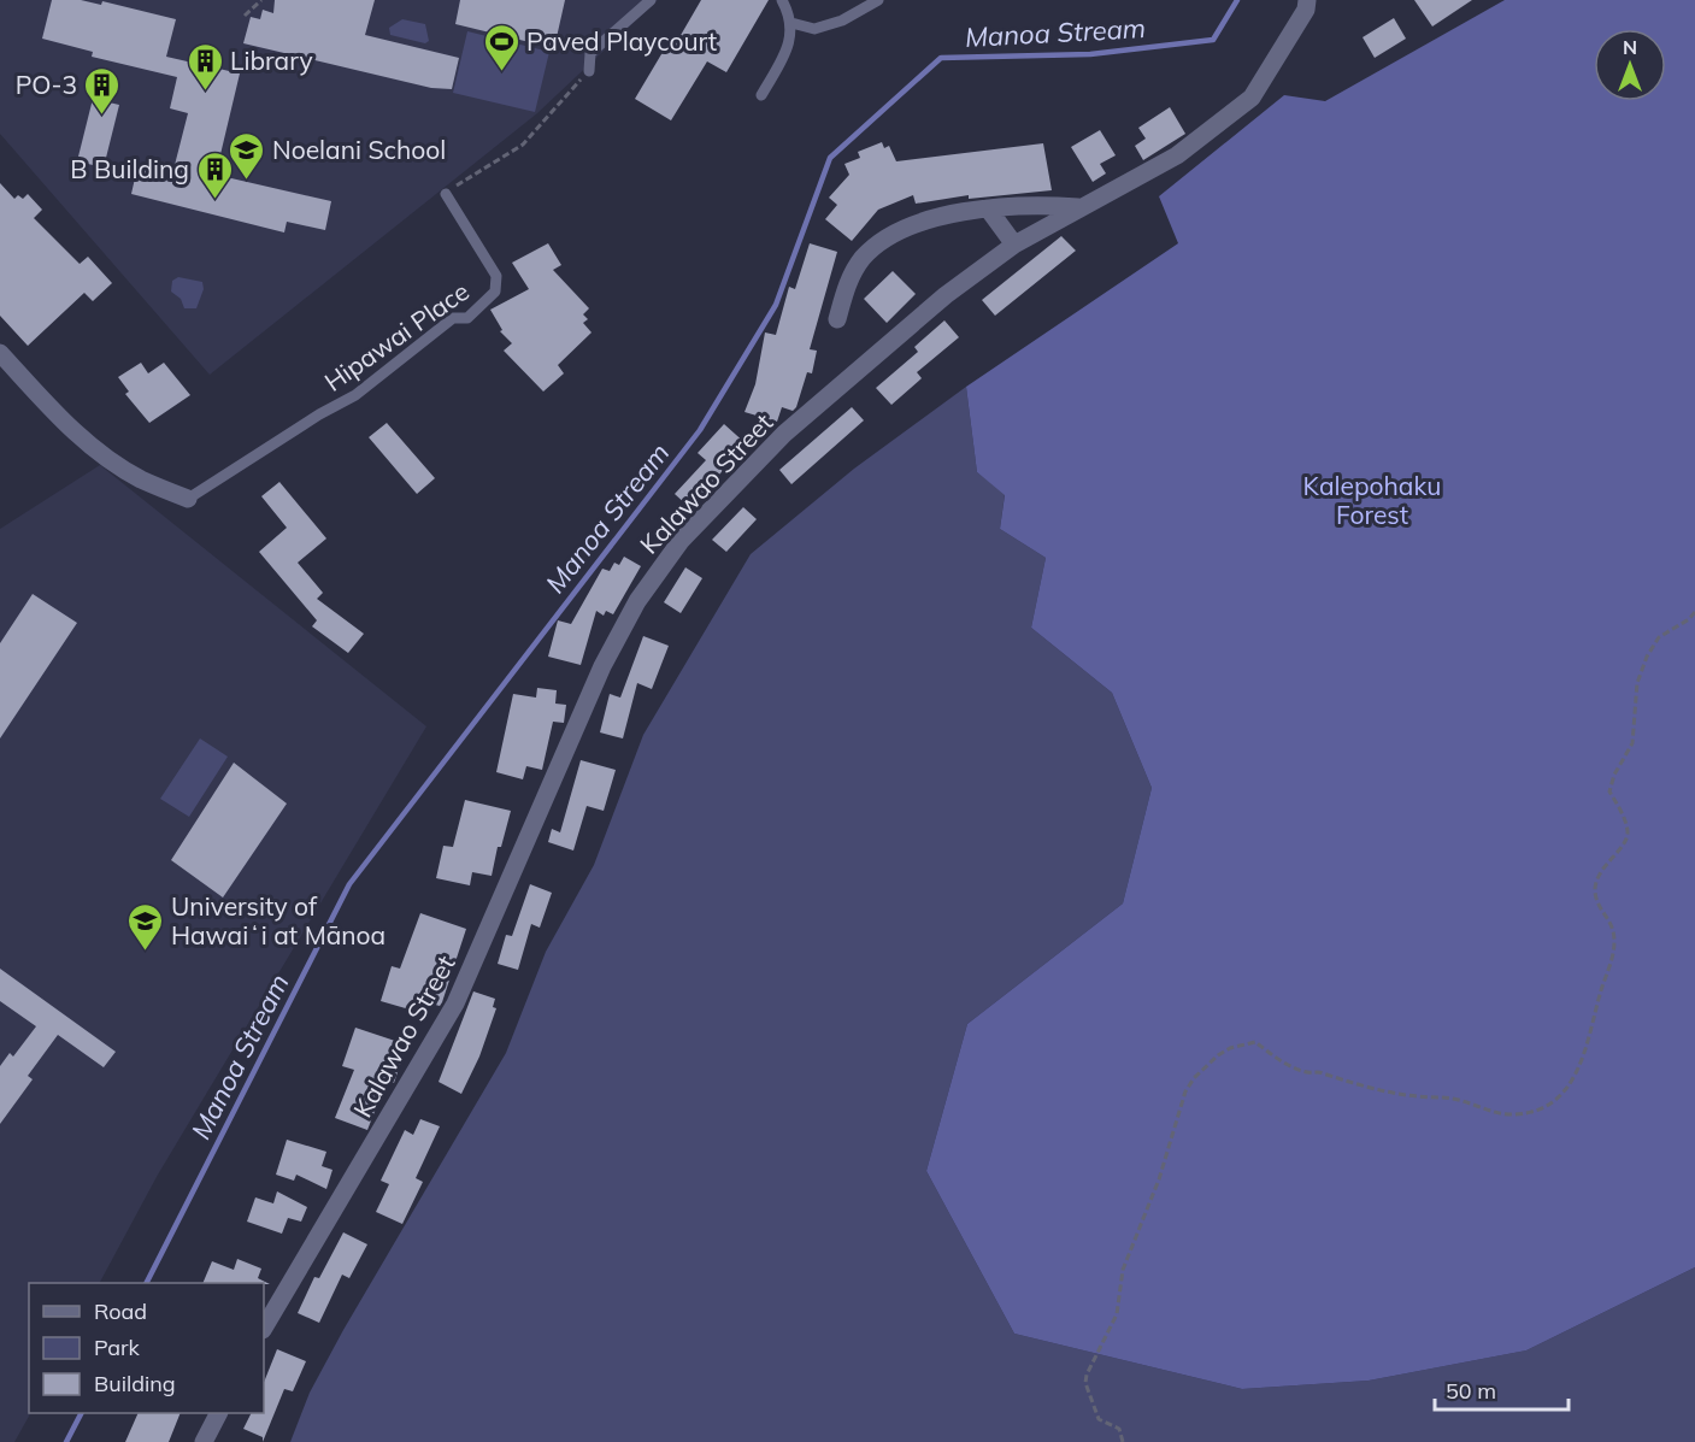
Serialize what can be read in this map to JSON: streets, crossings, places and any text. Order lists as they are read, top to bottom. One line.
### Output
{"streets":{"street":["Kalawao Street"],"lane":["Hipawai Place"]},"water":["Manoa Stream"],"parks":["Kalepohaku Forest"],"places":{"sports":["Paved Playcourt"],"building":["Library","PO-3","B Building"],"school or university":["Noelani School","University of Hawaiʻi at Mānoa"]},"legend":["Road","Park","Building"],"scale_bar":"50 m","north":"top"}
